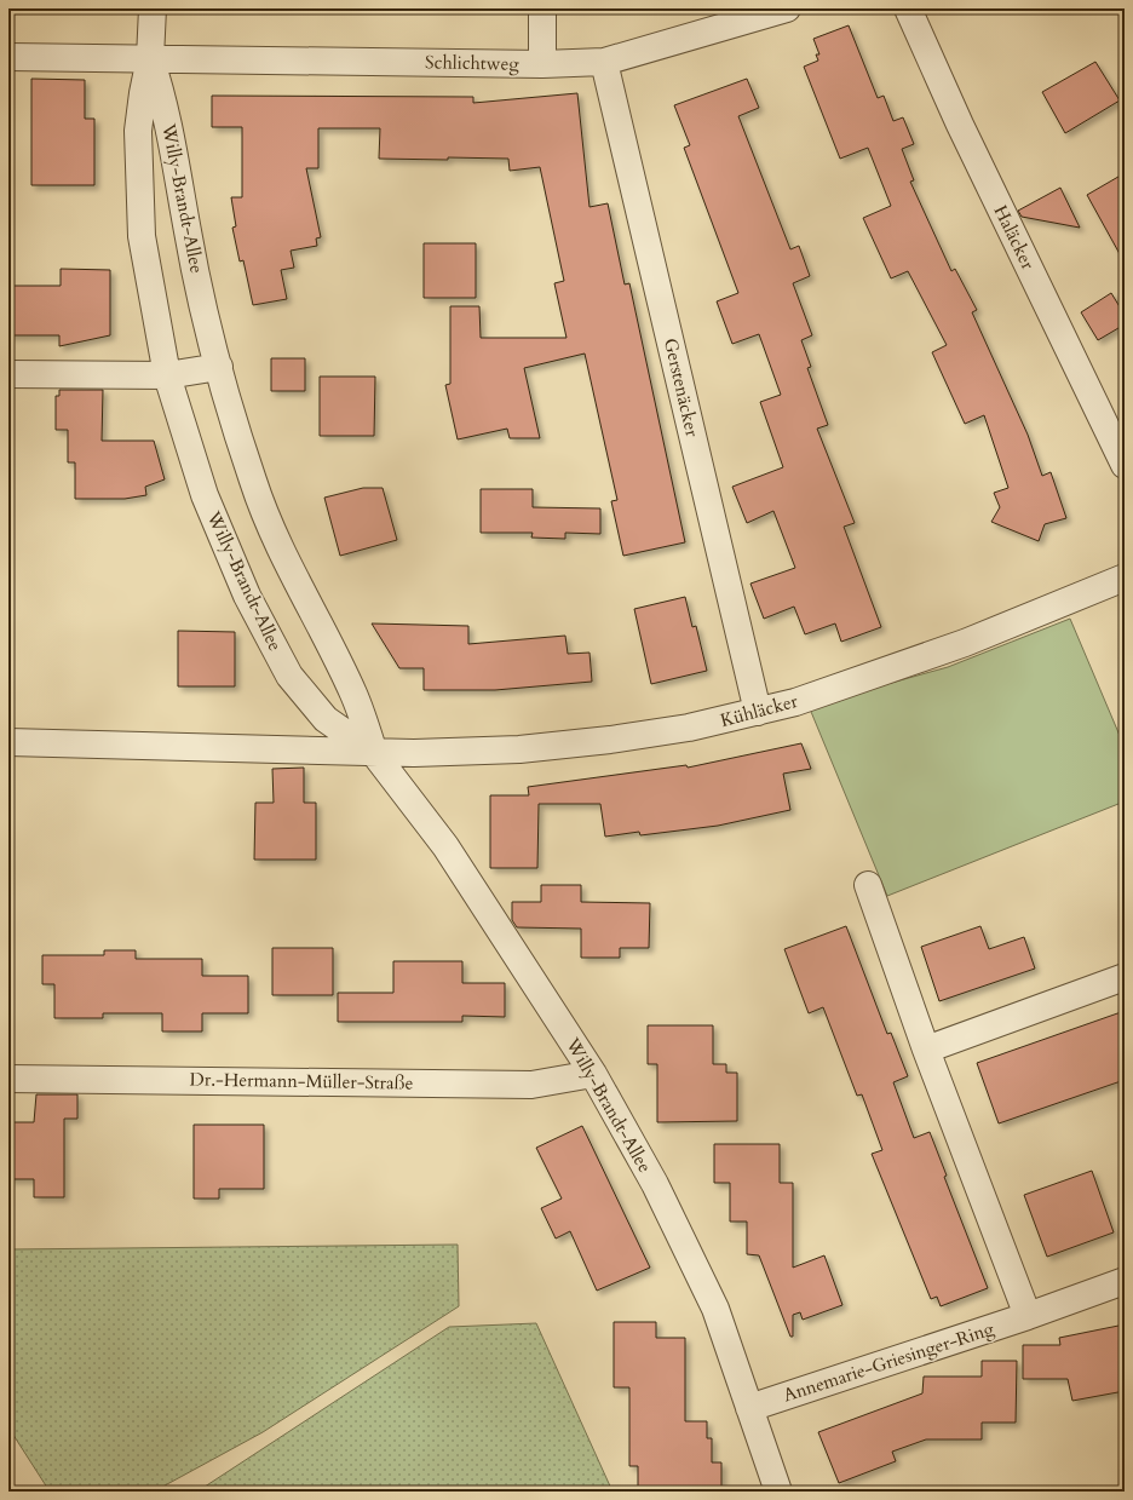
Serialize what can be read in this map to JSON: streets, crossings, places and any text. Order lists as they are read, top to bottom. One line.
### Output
{"streets":{"street":["Schlichtweg","Willy-Brandt-Allee","Haläcker","Gerstenäcker","Kühläcker","Dr.-Hermann-Müller-Straße","Annemarie-Griesinger-Ring"]},"crossings":[["Schlichtweg","Willy-Brandt-Allee"],["Schlichtweg","Gerstenäcker"],["Willy-Brandt-Allee","Kühläcker"],["Willy-Brandt-Allee","Dr.-Hermann-Müller-Straße"],["Willy-Brandt-Allee","Annemarie-Griesinger-Ring"],["Gerstenäcker","Kühläcker"]]}
